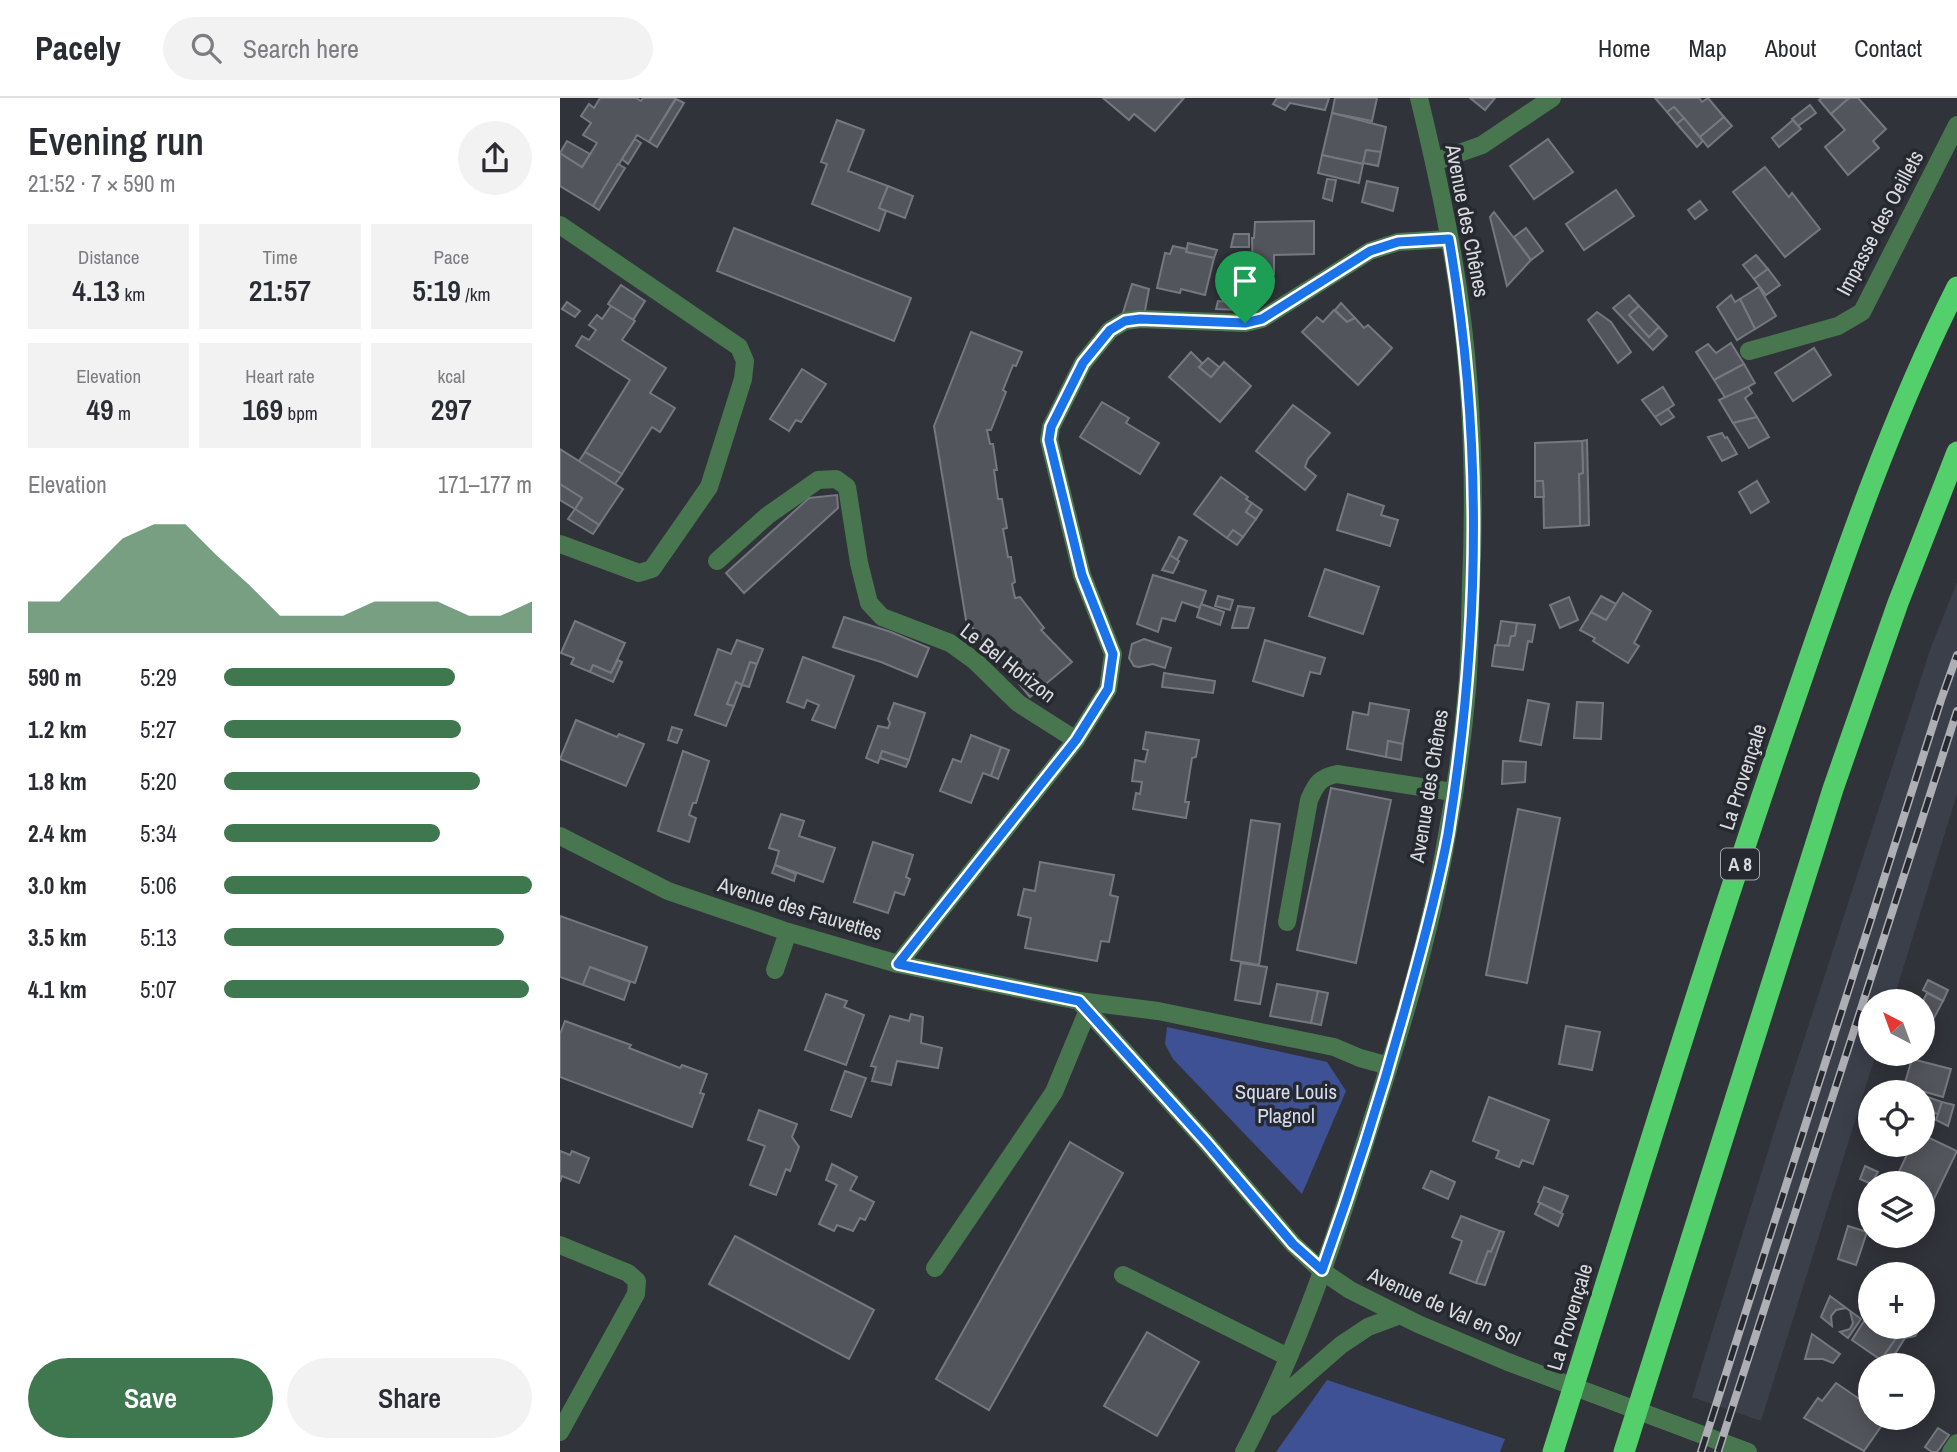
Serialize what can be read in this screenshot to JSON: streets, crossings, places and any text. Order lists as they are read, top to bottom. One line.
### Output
{"streets":{"highway":["La Provençale","A 8"],"street":["Avenue des Chênes","Impasse des Oeillets","Le Bel Horizon","Avenue des Fauvettes","Avenue de Val en Sol"]},"crossings":[["Avenue des Chênes","Avenue des Fauvettes"],["Avenue des Chênes","Avenue de Val en Sol"]],"parks":["Square Louis Plagnol"],"north":"top left","page":{"header":"Pacely","search":"Search here","nav":["Home","Map","About","Contact"],"heading":["Evening run","21:52 · 7 × 590 m"],"stats":[["Distance","4.13 km"],["Time","21:57"],["Pace","5:19 /km"],["Elevation","49 m"],["Heart rate","169 bpm"],["kcal","297"]],"chart":["Elevation","171–177 m"],"list":[{"name":"590 m","note":"5:29"},{"name":"1.2 km","note":"5:27"},{"name":"1.8 km","note":"5:20"},{"name":"2.4 km","note":"5:34"},{"name":"3.0 km","note":"5:06"},{"name":"3.5 km","note":"5:13"},{"name":"4.1 km","note":"5:07"}],"map_buttons":["+","−"],"buttons":["Save","Share"]}}
